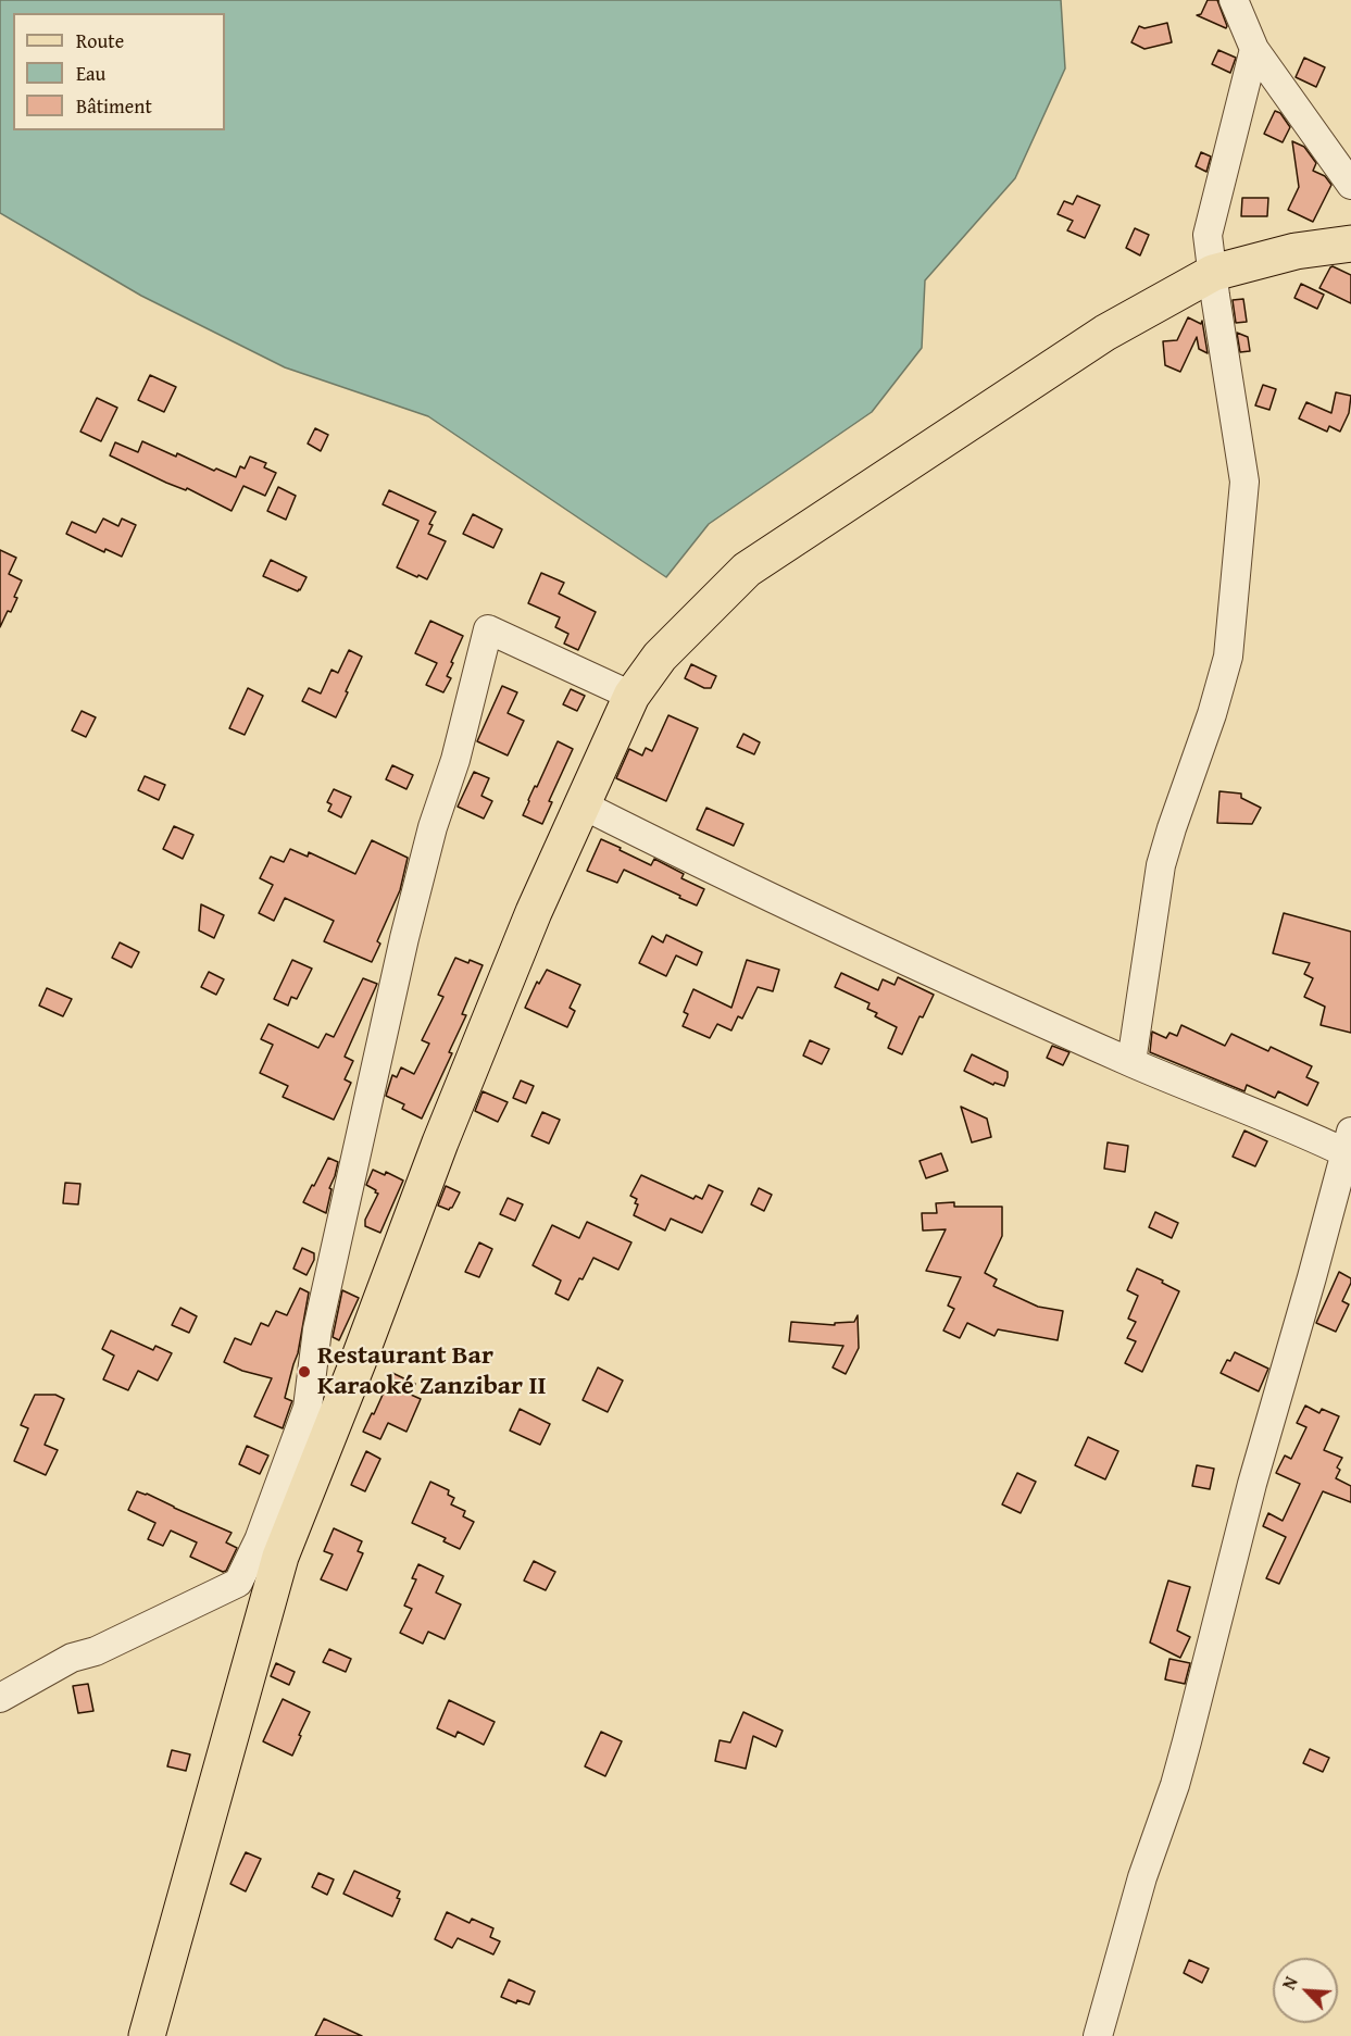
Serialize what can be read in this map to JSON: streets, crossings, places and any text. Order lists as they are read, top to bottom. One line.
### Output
{"places":["Restaurant Bar Karaoké Zanzibar II"],"legend":["Route","Eau","Bâtiment"],"north":"top left"}
